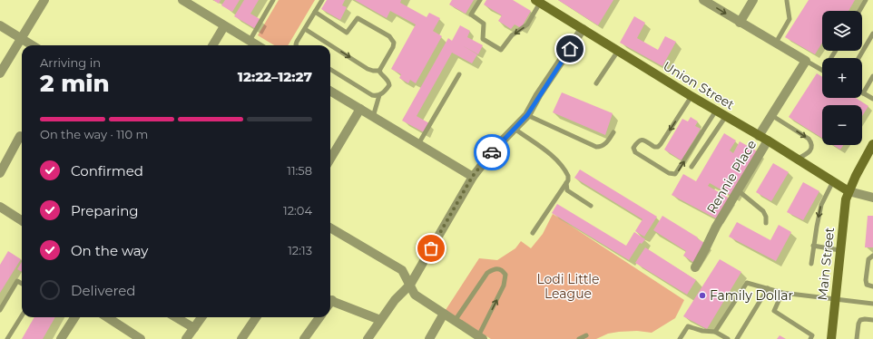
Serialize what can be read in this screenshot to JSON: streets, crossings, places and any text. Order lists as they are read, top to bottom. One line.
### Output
{"streets":{"street":["Union Street","Rennie Place","Main Street"]},"crossings":[["Union Street","Rennie Place"],["Union Street","Main Street"]],"parks":["Lodi Little League"],"places":["Family Dollar"],"page":{"map_buttons":["+","−"],"heading":["2 min","Arriving in","12:22–12:27"],"bar":"On the way · 110 m","list":[["Confirmed","11:58"],["Preparing","12:04"],["On the way","12:13"],"Delivered"]}}
